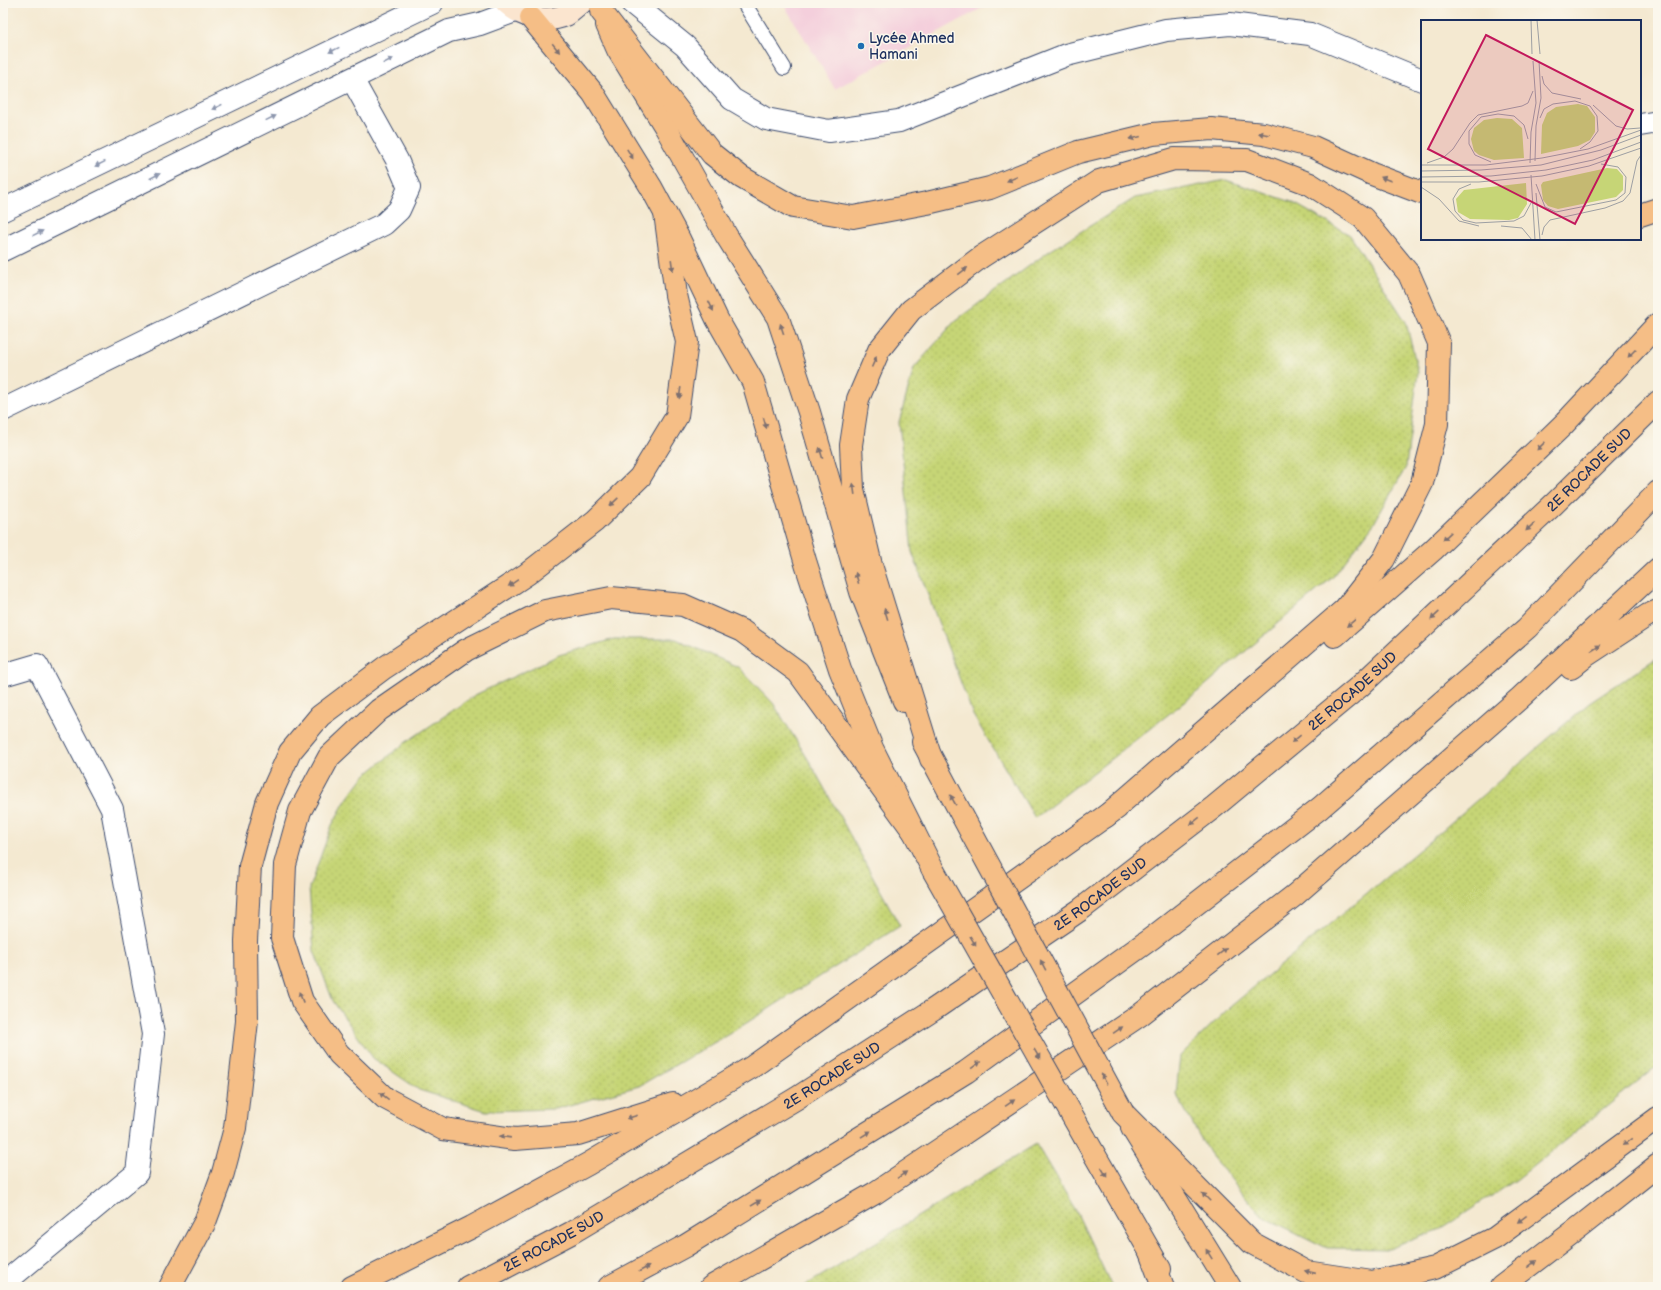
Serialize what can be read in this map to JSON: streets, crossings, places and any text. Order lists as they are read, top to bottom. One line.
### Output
{"streets":{"highway":["2E ROCADE SUD"]},"places":["Lycée Ahmed Hamani"]}
